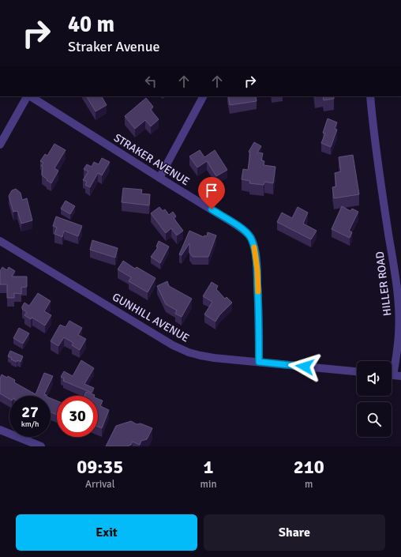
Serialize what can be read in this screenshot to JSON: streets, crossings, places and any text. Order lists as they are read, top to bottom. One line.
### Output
{"streets":{"street":["STRAKER AVENUE","HILLER ROAD","GUNHILL AVENUE"]},"crossings":[["STRAKER AVENUE","GUNHILL AVENUE"]],"page":{"turn":["40 m","Straker Avenue"],"speed":"27 km/h","limit":"30","eta":["09:35","Arrival","1","min","210","m"],"buttons":["Exit","Share"]}}
